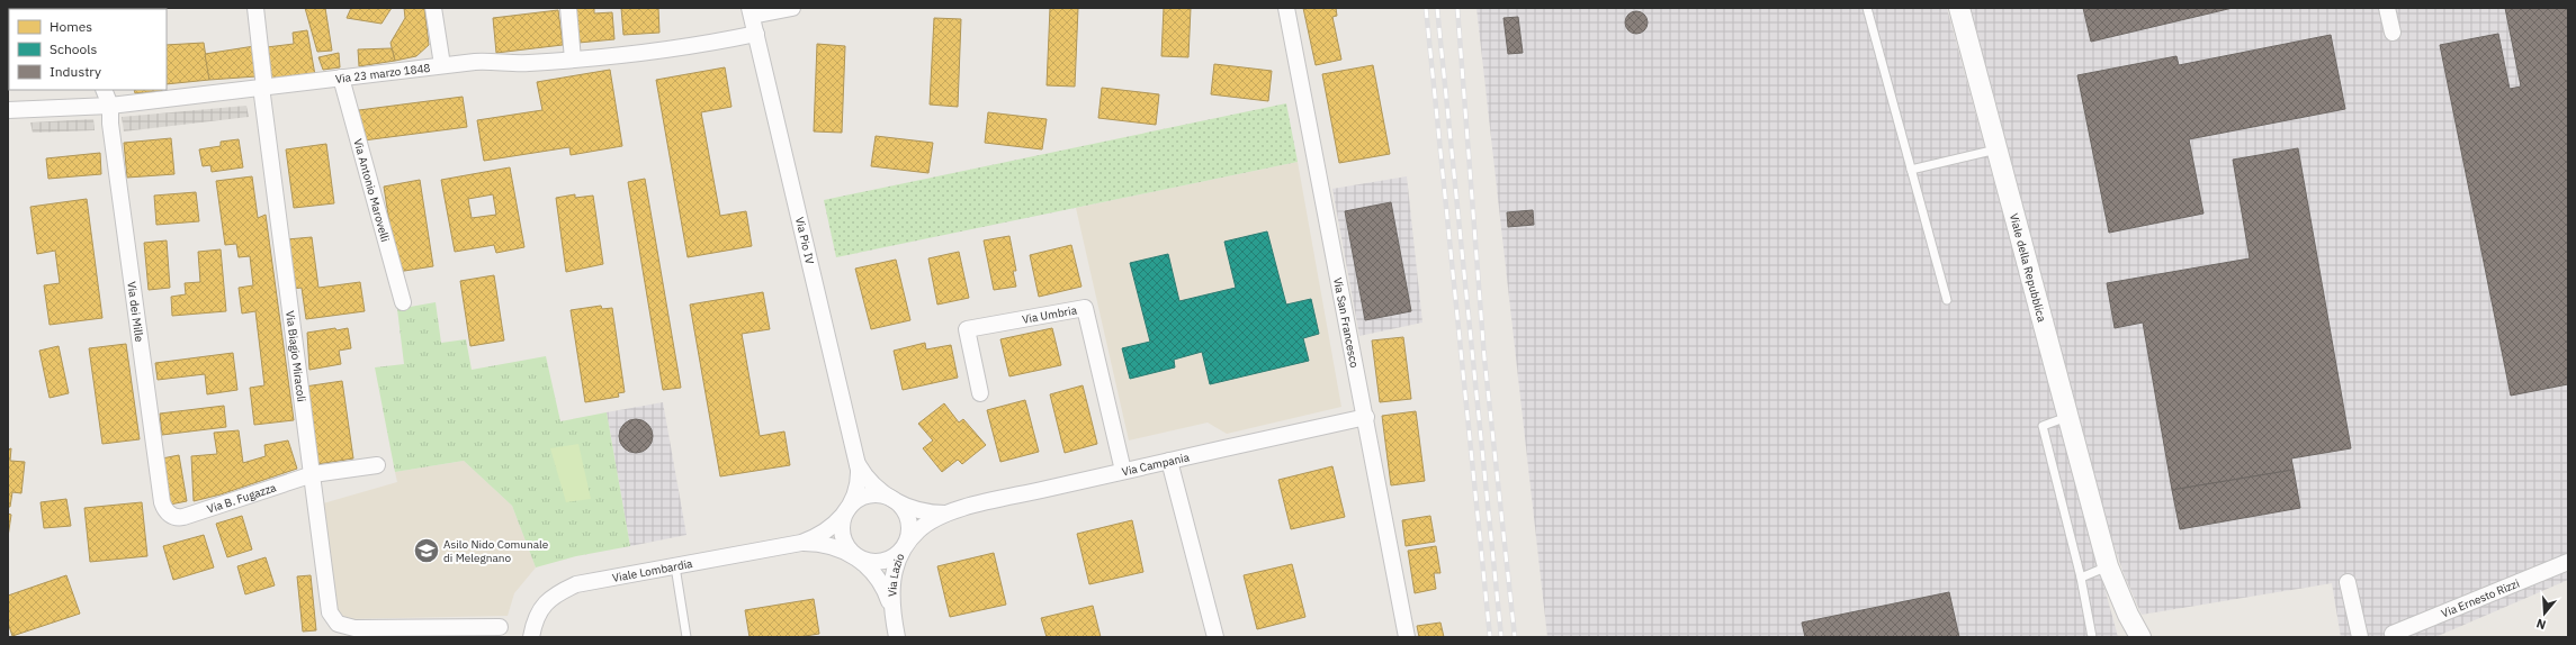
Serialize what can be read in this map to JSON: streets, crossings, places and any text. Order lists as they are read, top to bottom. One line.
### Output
{"streets":{"street":["Via 23 marzo 1848","Via Antonio Marovelli","Via Pio IV","Viale della Repubblica","Via dei Mille","Via Umbria","Via San Francesco","Via Biagio Miracoli","Via Campania","Via B. Fugazza","Viale Lombardia","Via Lazio","Via Ernesto Rizzi"]},"crossings":[["Via 23 marzo 1848","Via Antonio Marovelli"],["Via 23 marzo 1848","Via Pio IV"],["Via 23 marzo 1848","Via dei Mille"],["Via 23 marzo 1848","Via Biagio Miracoli"],["Via Pio IV","Via Campania"],["Via Pio IV","Viale Lombardia"],["Via Pio IV","Via Lazio"],["Via dei Mille","Via B. Fugazza"],["Via Umbria","Via Campania"],["Via San Francesco","Via Campania"],["Via Biagio Miracoli","Via B. Fugazza"],["Via Campania","Viale Lombardia"],["Via Campania","Via Lazio"],["Viale Lombardia","Via Lazio"]],"places":{"school or university":["Asilo Nido Comunale di Melegnano"]},"legend":["Homes","Schools","Industry"],"north":"bottom"}
